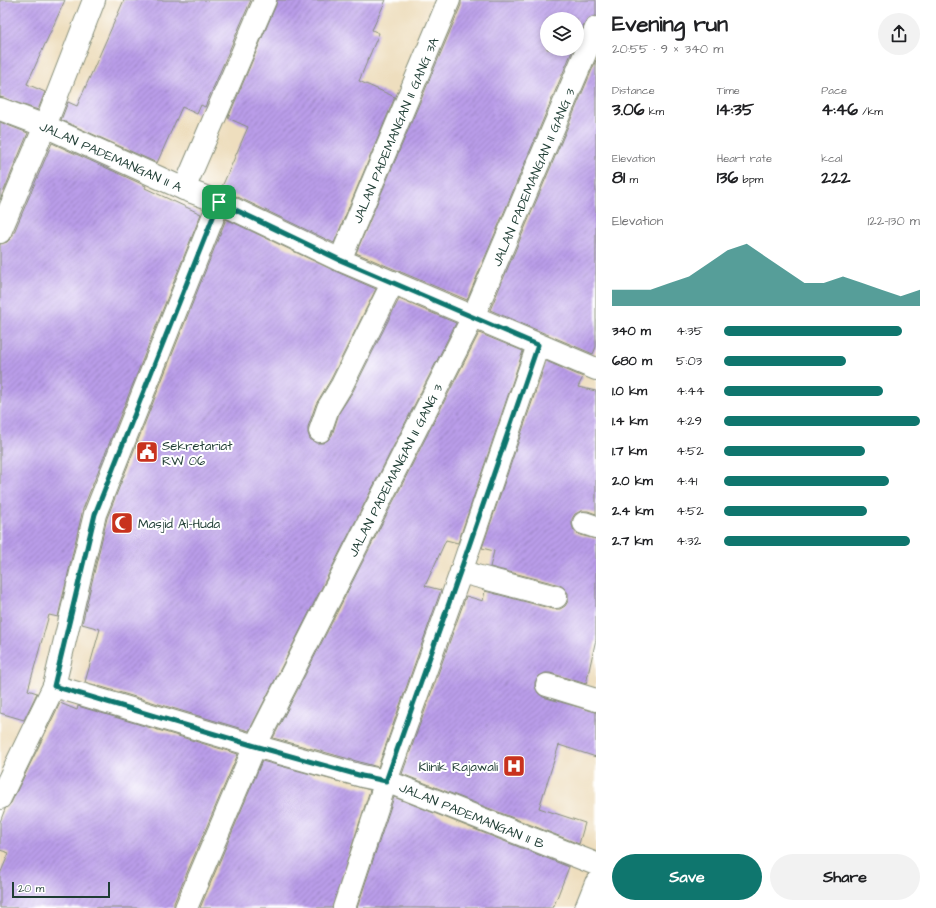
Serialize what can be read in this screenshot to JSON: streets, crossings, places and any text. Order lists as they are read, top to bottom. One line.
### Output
{"streets":{"street":["JALAN PADEMANGAN II GANG 3A","JALAN PADEMANGAN II A","JALAN PADEMANGAN II GANG 3","JALAN PADEMANGAN II B"]},"crossings":[["JALAN PADEMANGAN II GANG 3A","JALAN PADEMANGAN II A"],["JALAN PADEMANGAN II A","JALAN PADEMANGAN II GANG 3"],["JALAN PADEMANGAN II GANG 3","JALAN PADEMANGAN II B"]],"places":{"public building":["Sekretariat RW 06"],"mosque":["Masjid Al-Huda"],"hospital":["Klinik Rajawali"]},"scale_bar":"20 m","page":{"heading":["Evening run","20:55 · 9 × 340 m"],"stats":[["Distance","3.06 km"],["Time","14:35"],["Pace","4:46 /km"],["Elevation","81 m"],["Heart rate","136 bpm"],["kcal","222"]],"chart":["Elevation","122–130 m"],"list":[{"name":"340 m","note":"4:35"},{"name":"680 m","note":"5:03"},{"name":"1.0 km","note":"4:44"},{"name":"1.4 km","note":"4:29"},{"name":"1.7 km","note":"4:52"},{"name":"2.0 km","note":"4:41"},{"name":"2.4 km","note":"4:52"},{"name":"2.7 km","note":"4:32"}],"buttons":["Save","Share"],"scale":"20 m"}}
